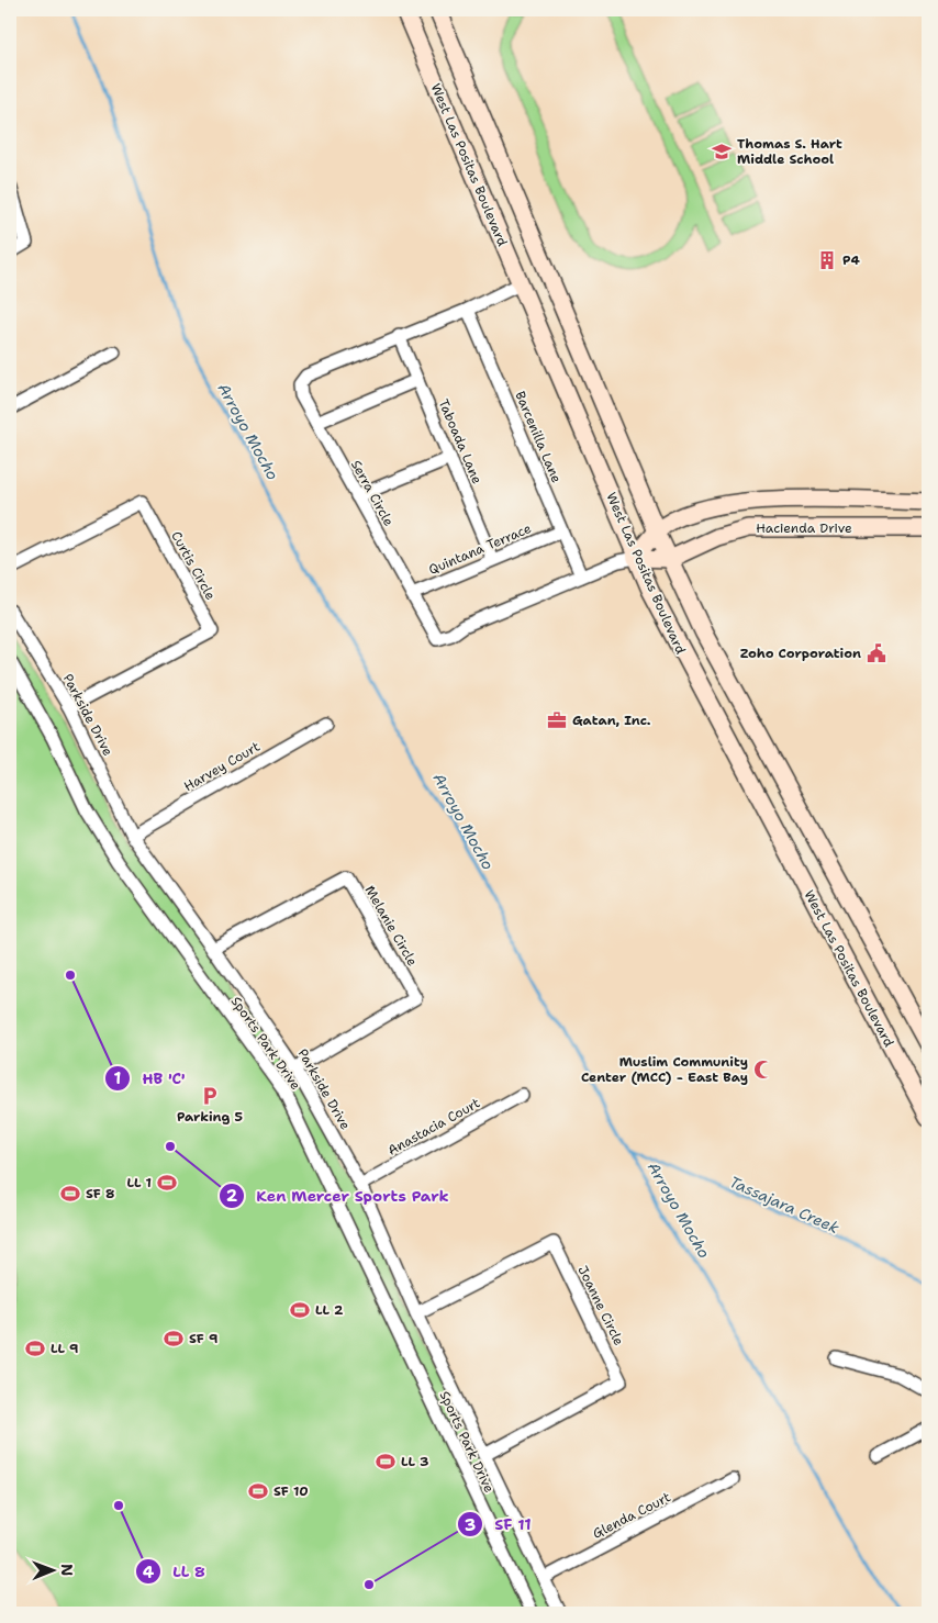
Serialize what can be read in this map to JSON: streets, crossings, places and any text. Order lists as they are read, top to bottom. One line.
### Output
{"streets":{"main road":["West Las Positas Boulevard","Hacienda Drive"],"street":["Barcenilla Lane","Taboada Lane","Serra Circle","Quintana Terrace","Curtis Circle","Parkside Drive","Harvey Court","Melanie Circle","Sports Park Drive","Anastacia Court","Joanne Circle","Glenda Court"]},"crossings":[["West Las Positas Boulevard","Serra Circle"],["West Las Positas Boulevard","Hacienda Drive"],["Barcenilla Lane","Serra Circle"],["Barcenilla Lane","Quintana Terrace"],["Taboada Lane","Serra Circle"],["Taboada Lane","Quintana Terrace"],["Serra Circle","Hacienda Drive"],["Serra Circle","Quintana Terrace"],["Curtis Circle","Parkside Drive"],["Parkside Drive","Harvey Court"],["Parkside Drive","Melanie Circle"],["Parkside Drive","Anastacia Court"],["Parkside Drive","Joanne Circle"],["Parkside Drive","Glenda Court"]],"water":["Arroyo Mocho","Tassajara Creek"],"places":{"school or university":["Thomas S. Hart Middle School"],"building":["P4"],"public building":["Zoho Corporation"],"office":["Gatan, Inc."],"other":["HB 'C'","Ken Mercer Sports Park","LL 8","SF 11"],"mosque":["Muslim Community Center (MCC) - East Bay"],"parking":["Parking 5"],"sports":["LL 1","SF 8","LL 2","SF 9","LL 9","LL 3","SF 10"]},"north":"right"}
